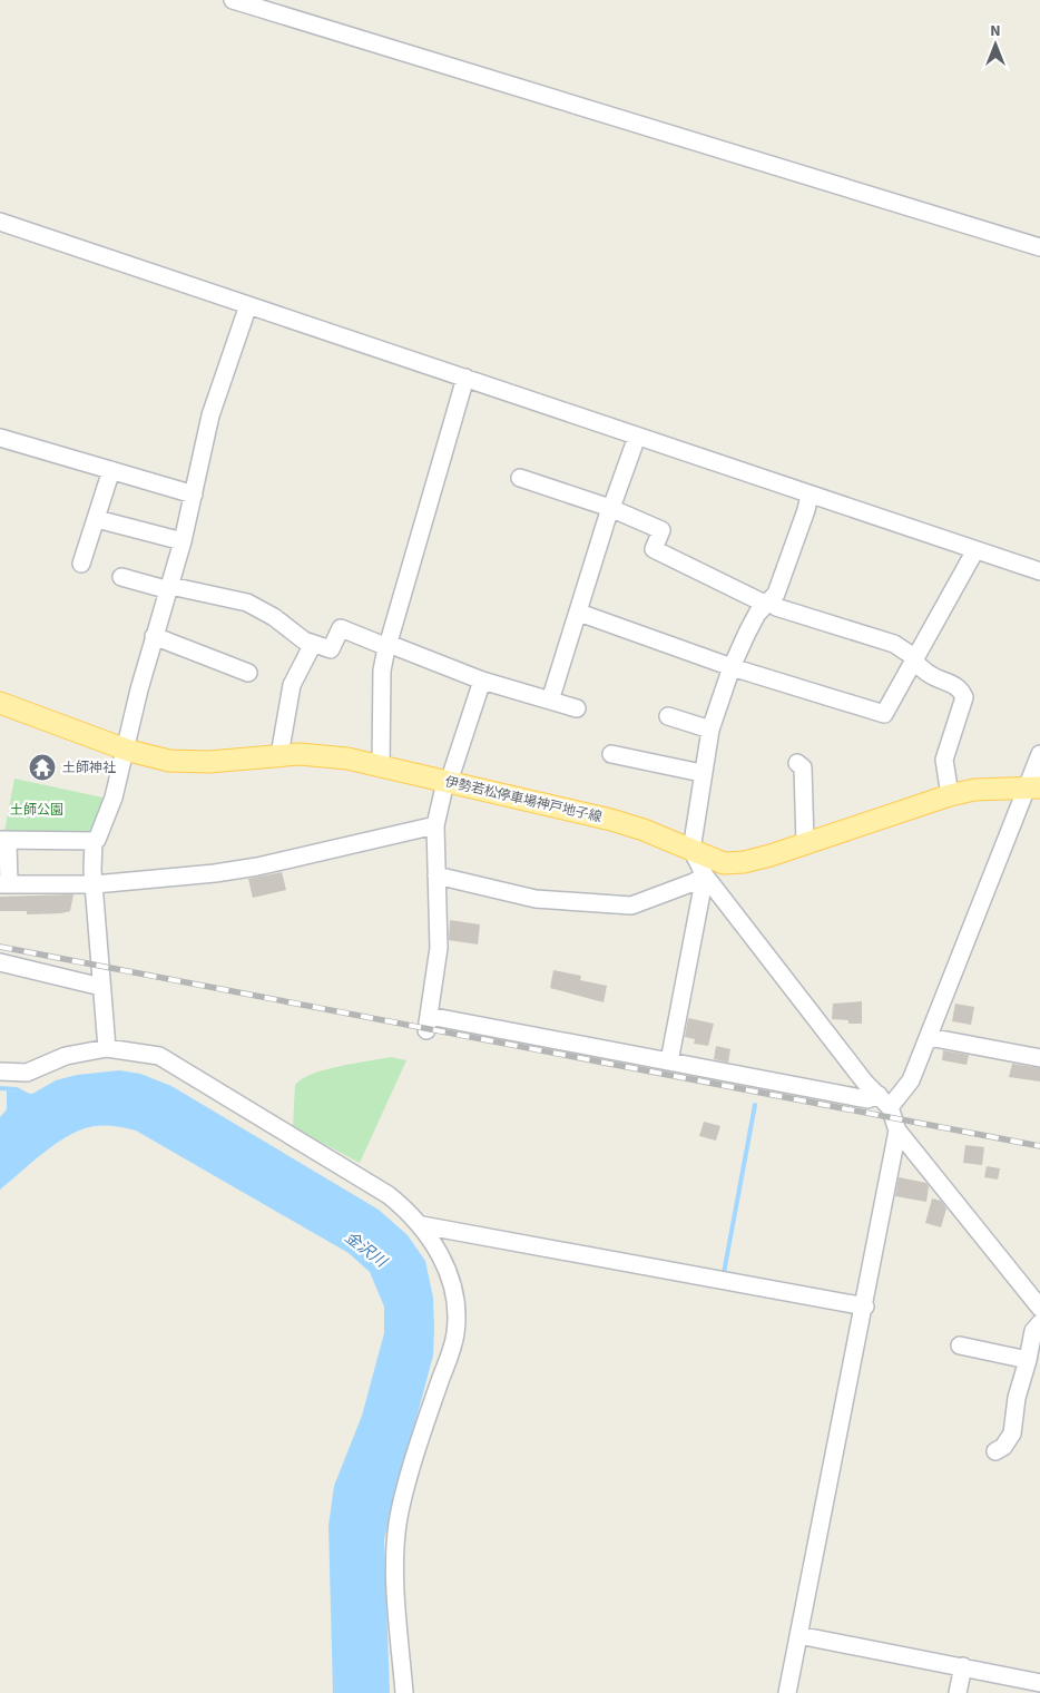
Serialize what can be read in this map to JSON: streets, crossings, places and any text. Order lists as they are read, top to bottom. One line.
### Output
{"streets":{"main road":["伊勢若松停車場神戸地子線"]},"water":["金沢川"],"parks":["土師公園"],"places":{"temple":["土師神社"]},"north":"top"}
